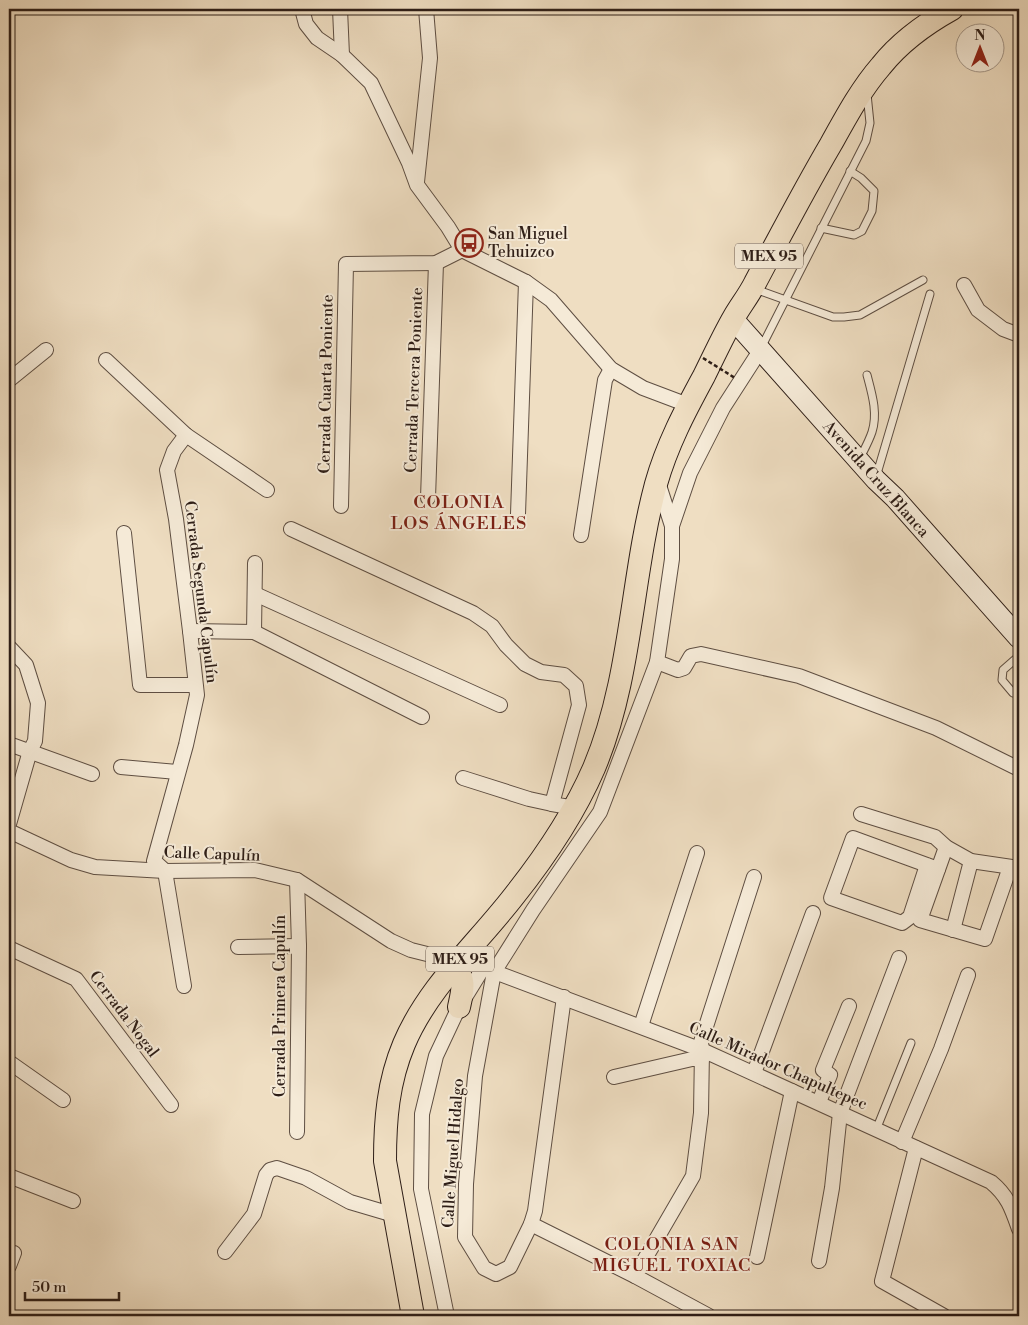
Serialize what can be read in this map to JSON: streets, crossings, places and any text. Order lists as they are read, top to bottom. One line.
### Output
{"streets":{"main road":["MEX 95","Avenida Cruz Blanca"],"street":["Cerrada Tercera Poniente","Cerrada Cuarta Poniente","Cerrada Segunda Capulín","Calle Capulín","Cerrada Primera Capulín","Cerrada Nogal","Calle Mirador Chapultepec","Calle Miguel Hidalgo"]},"crossings":[["MEX 95","Avenida Cruz Blanca"],["MEX 95","Calle Capulín"],["Cerrada Tercera Poniente","Cerrada Cuarta Poniente"],["Cerrada Segunda Capulín","Calle Capulín"],["Calle Capulín","Cerrada Primera Capulín"],["Calle Capulín","Calle Mirador Chapultepec"],["Calle Capulín","Calle Miguel Hidalgo"],["Calle Mirador Chapultepec","Calle Miguel Hidalgo"]],"districts":["COLONIA LOS ÁNGELES","COLONIA SAN MIGUEL TOXIAC"],"places":{"bus stop":["San Miguel Tehuizco"]},"scale_bar":"50 m","north":"top"}
